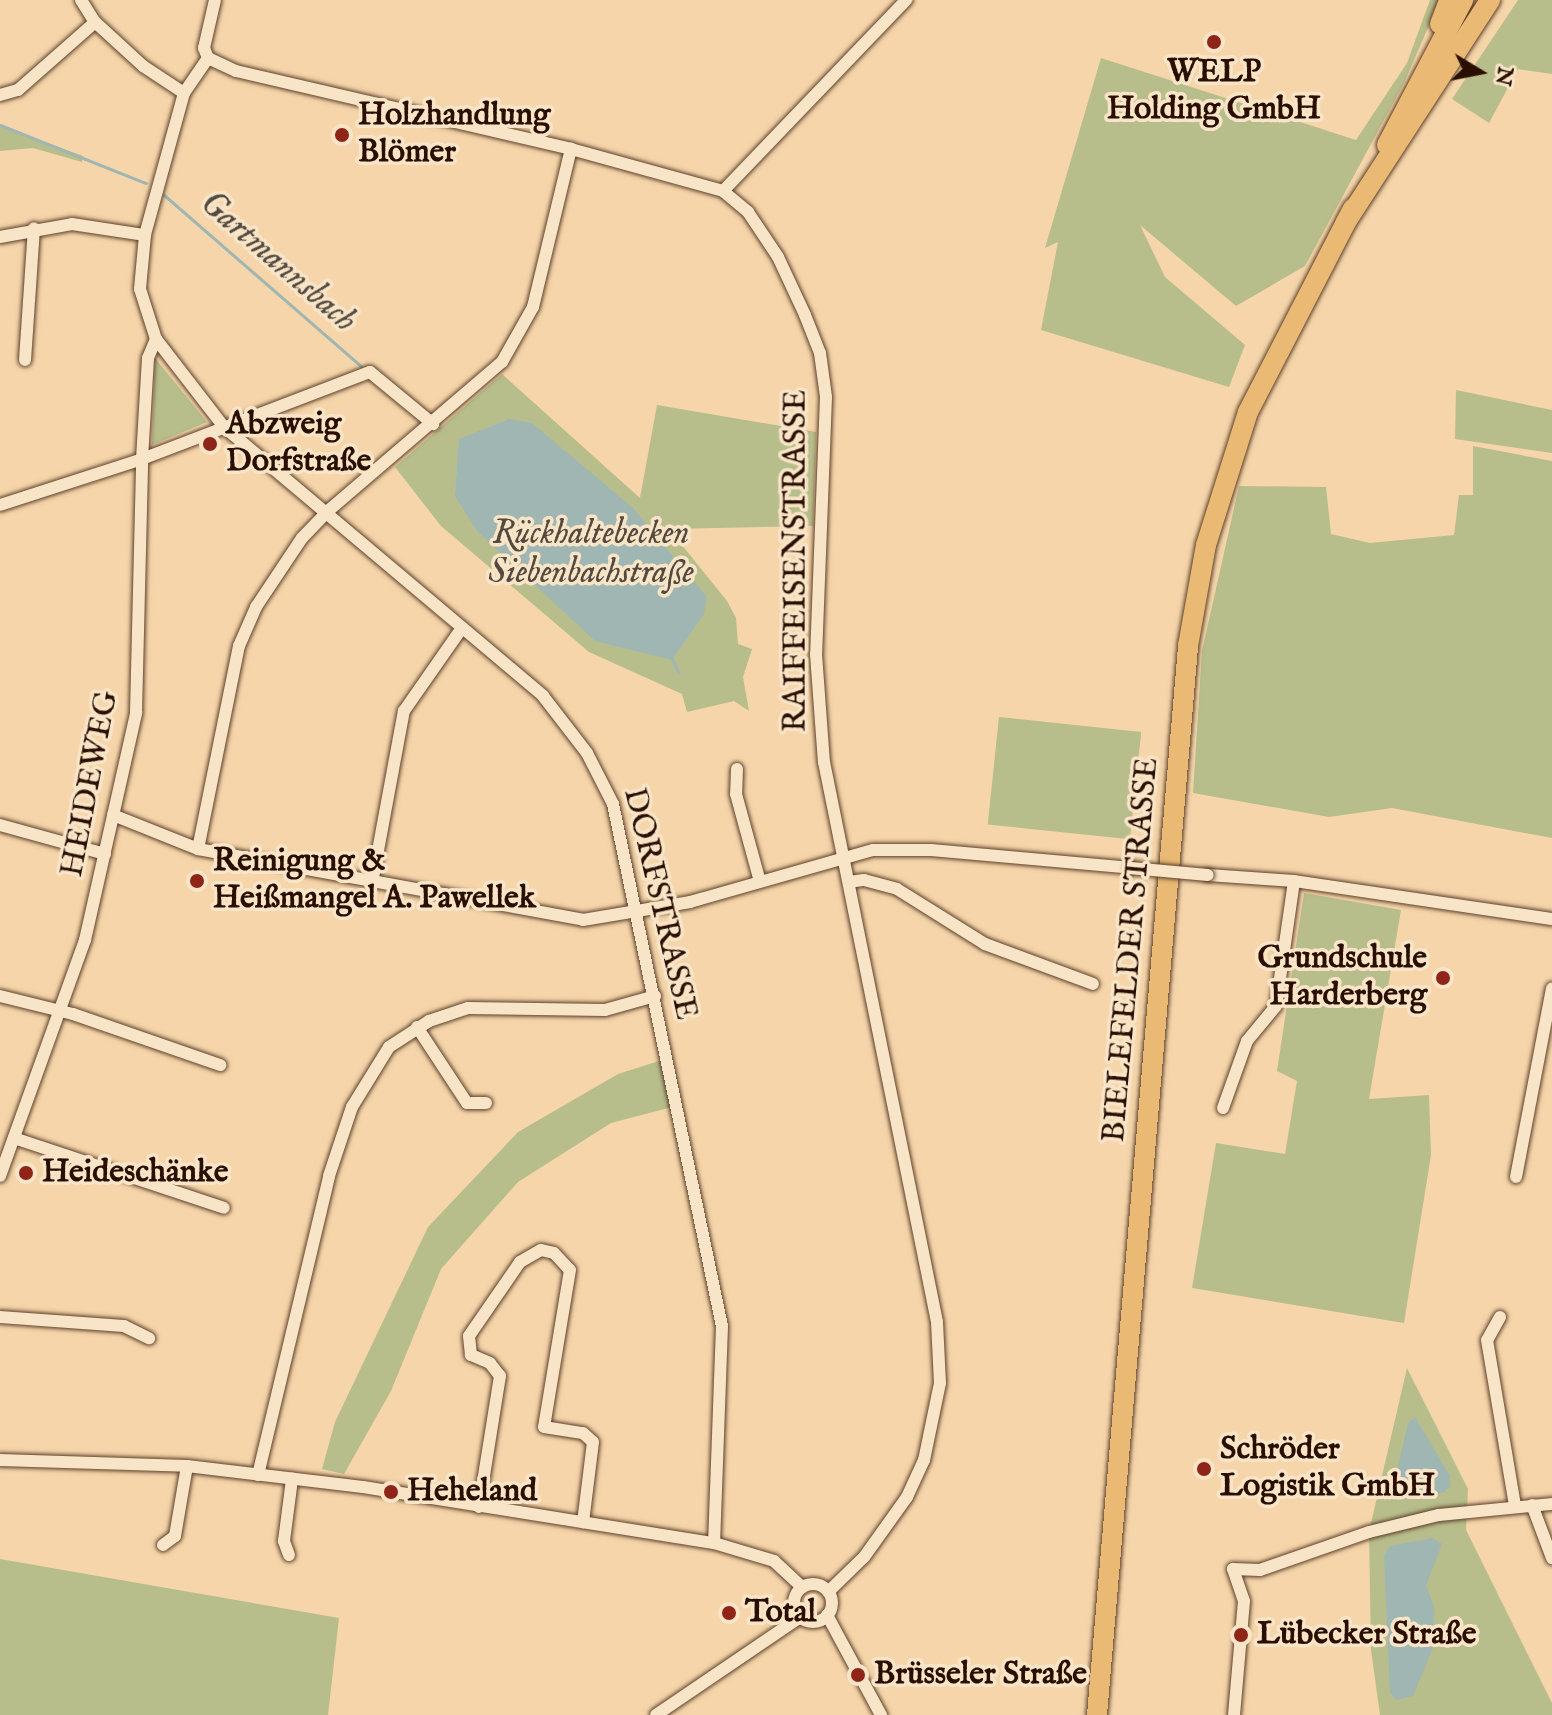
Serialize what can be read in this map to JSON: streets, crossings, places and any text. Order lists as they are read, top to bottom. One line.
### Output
{"streets":{"main road":["BIELEFELDER STRASSE"],"street":["RAIFFEISENSTRASSE","HEIDEWEG","DORFSTRASSE"]},"crossings":[["RAIFFEISENSTRASSE","DORFSTRASSE"],["HEIDEWEG","DORFSTRASSE"]],"water":["Gartmannsbach","Rückhaltebecken Siebenbachstraße"],"places":["WELP Holding GmbH","Holzhandlung Blömer","Abzweig Dorfstraße","Reinigung & Heißmangel A. Pawellek","Grundschule Harderberg","Heideschänke","Schröder Logistik GmbH","Heheland","Total","Lübecker Straße","Brüsseler Straße"],"north":"right"}
